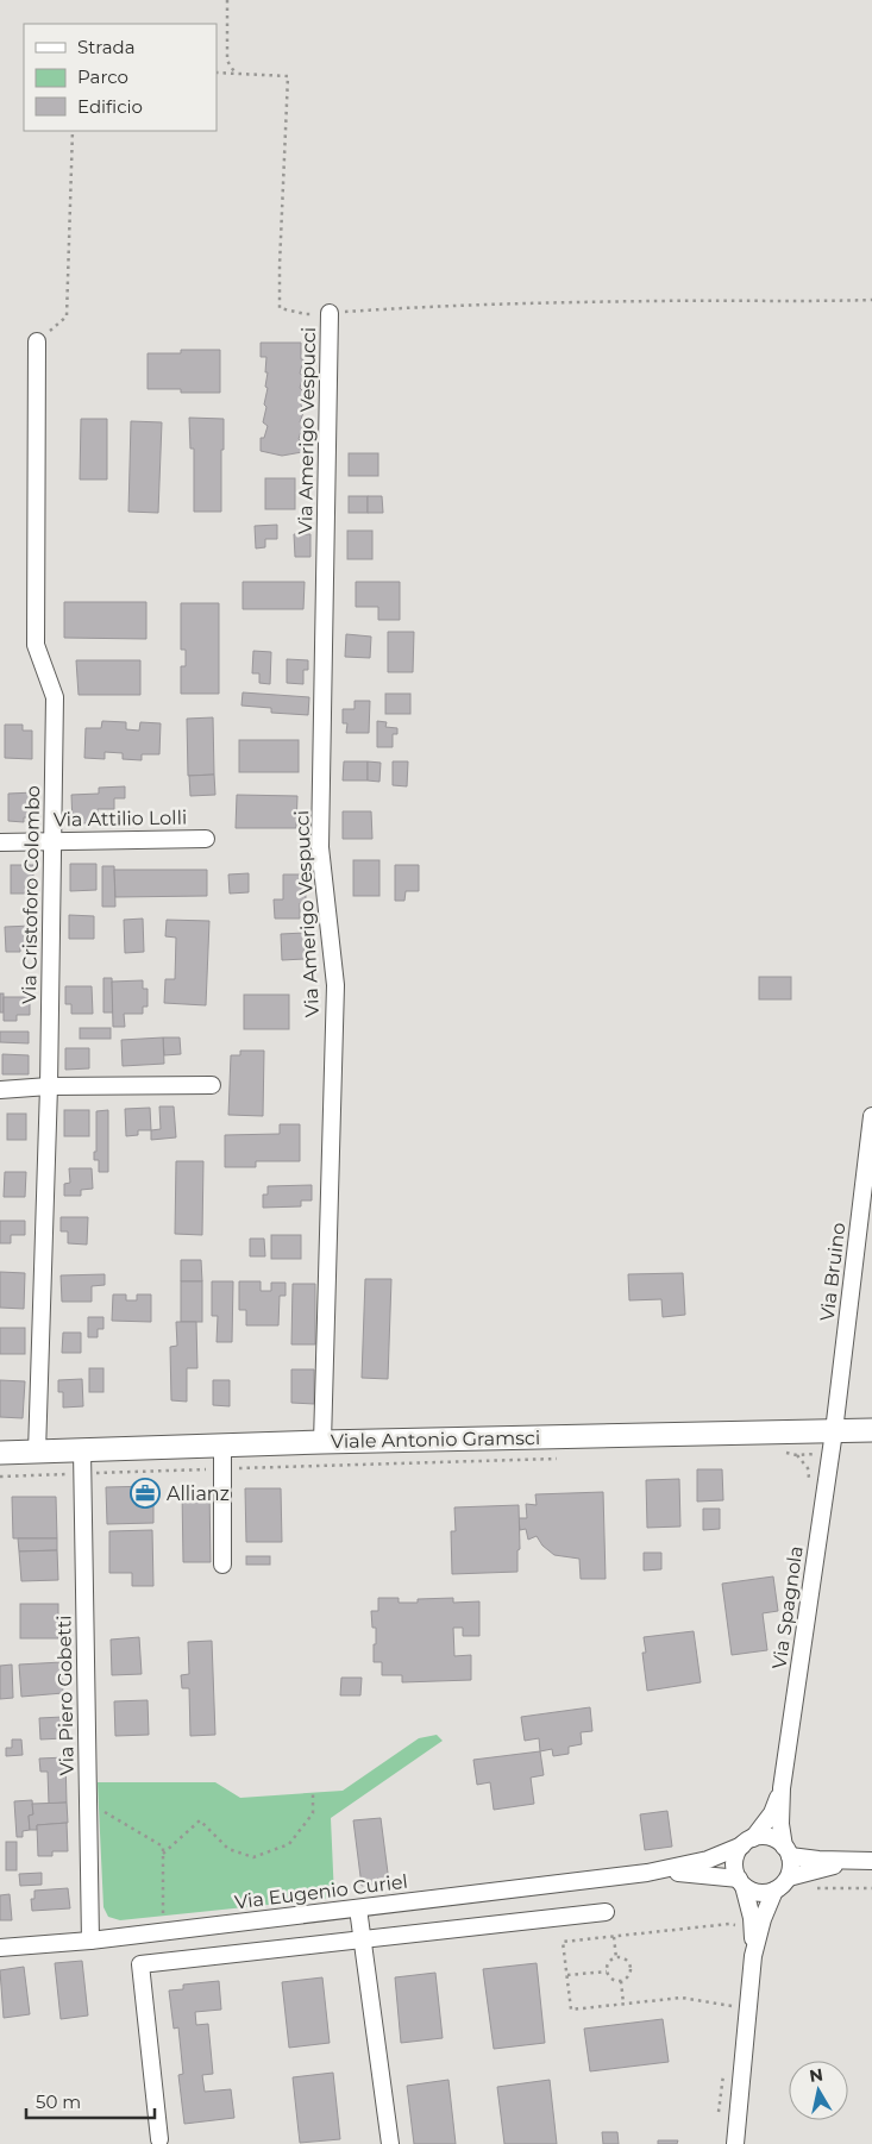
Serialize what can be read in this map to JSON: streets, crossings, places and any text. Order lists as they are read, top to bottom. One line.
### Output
{"streets":{"street":["Via Amerigo Vespucci","Via Attilio Lolli","Via Cristoforo Colombo","Via Bruino","Viale Antonio Gramsci","Via Spagnola","Via Piero Gobetti","Via Eugenio Curiel"]},"crossings":[["Via Amerigo Vespucci","Viale Antonio Gramsci"],["Via Attilio Lolli","Via Cristoforo Colombo"],["Via Cristoforo Colombo","Viale Antonio Gramsci"],["Via Bruino","Viale Antonio Gramsci"],["Via Bruino","Via Spagnola"],["Viale Antonio Gramsci","Via Spagnola"],["Viale Antonio Gramsci","Via Piero Gobetti"],["Via Spagnola","Via Eugenio Curiel"],["Via Piero Gobetti","Via Eugenio Curiel"]],"places":{"office":["Allianz"]},"legend":["Strada","Parco","Edificio"],"scale_bar":"50 m","north":"top"}
